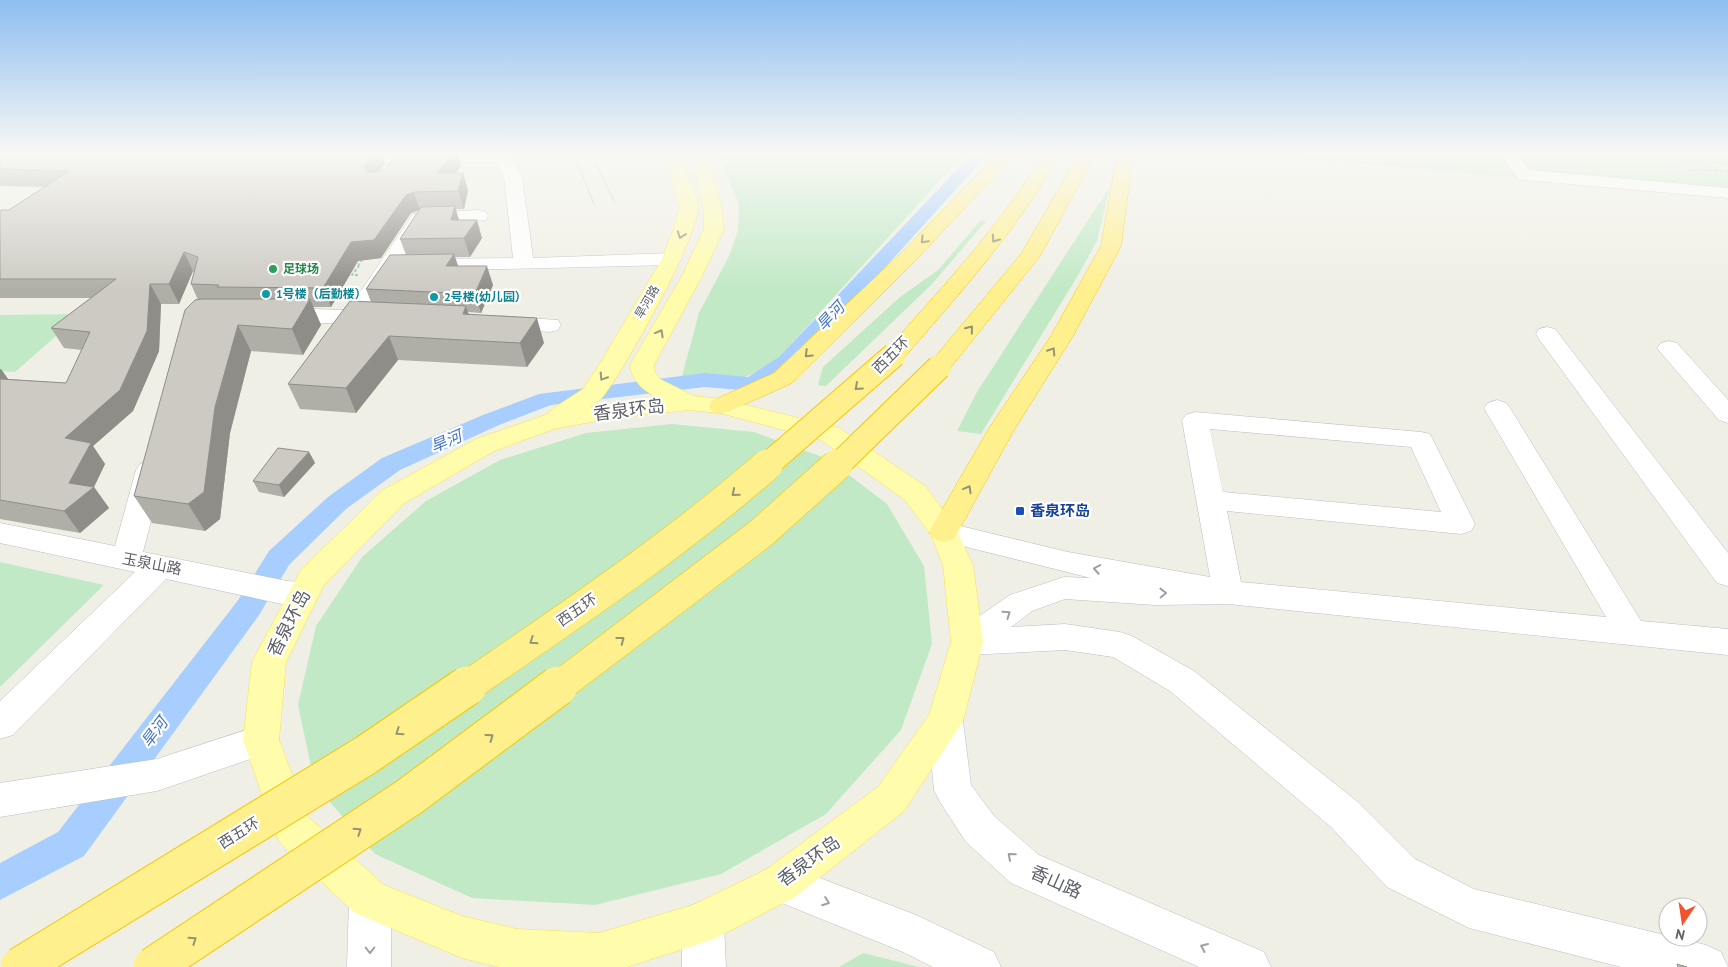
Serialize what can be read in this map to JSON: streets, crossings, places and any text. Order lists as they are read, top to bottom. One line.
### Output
{"streets":{"highway":["西五环"],"main road":["旱河路","香泉环岛"],"street":["玉泉山路","香山路"]},"crossings":[["旱河路","香泉环岛"],["香泉环岛","玉泉山路"],["香泉环岛","香山路"]],"water":["旱河"],"places":{"other":["足球场","1号楼（后勤楼）","2号楼(幼儿园）"],"transit":["香泉环岛"]},"north":"bottom"}
